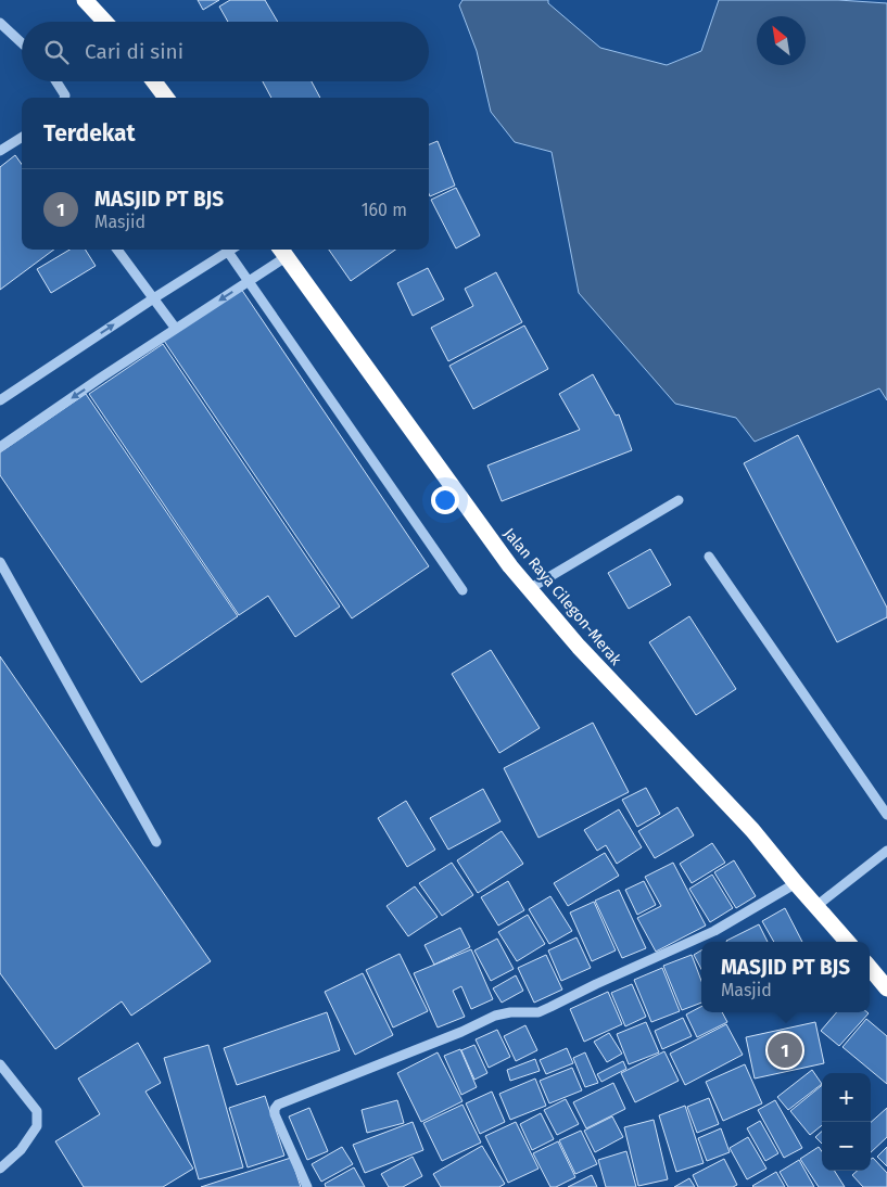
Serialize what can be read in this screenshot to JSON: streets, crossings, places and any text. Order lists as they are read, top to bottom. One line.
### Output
{"streets":{"highway":["Jalan Raya Cilegon-Merak"]},"north":"top left","page":{"search":"Cari di sini","heading":"Terdekat","list":[{"mark":"1","name":"MASJID PT BJS","note":"Masjid","value":"160 m"}],"popup":["MASJID PT BJS","Masjid"],"pins":"1","map_buttons":["+","−"]}}
